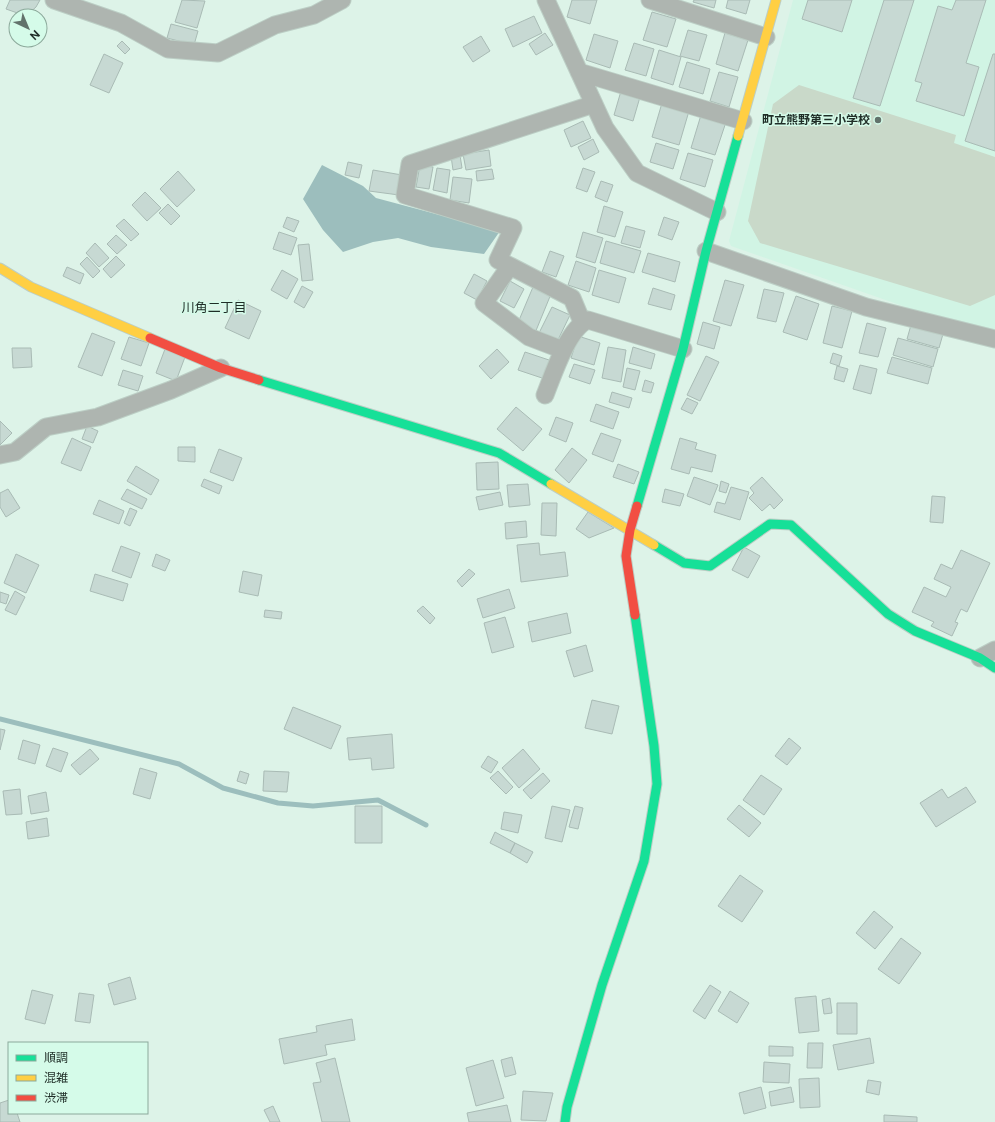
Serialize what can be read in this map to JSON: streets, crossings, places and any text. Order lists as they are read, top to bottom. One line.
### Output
{"districts":["川角二丁目"],"places":["町立熊野第三小学校"],"legend":["順調","混雑","渋滞"],"north":"bottom right"}
